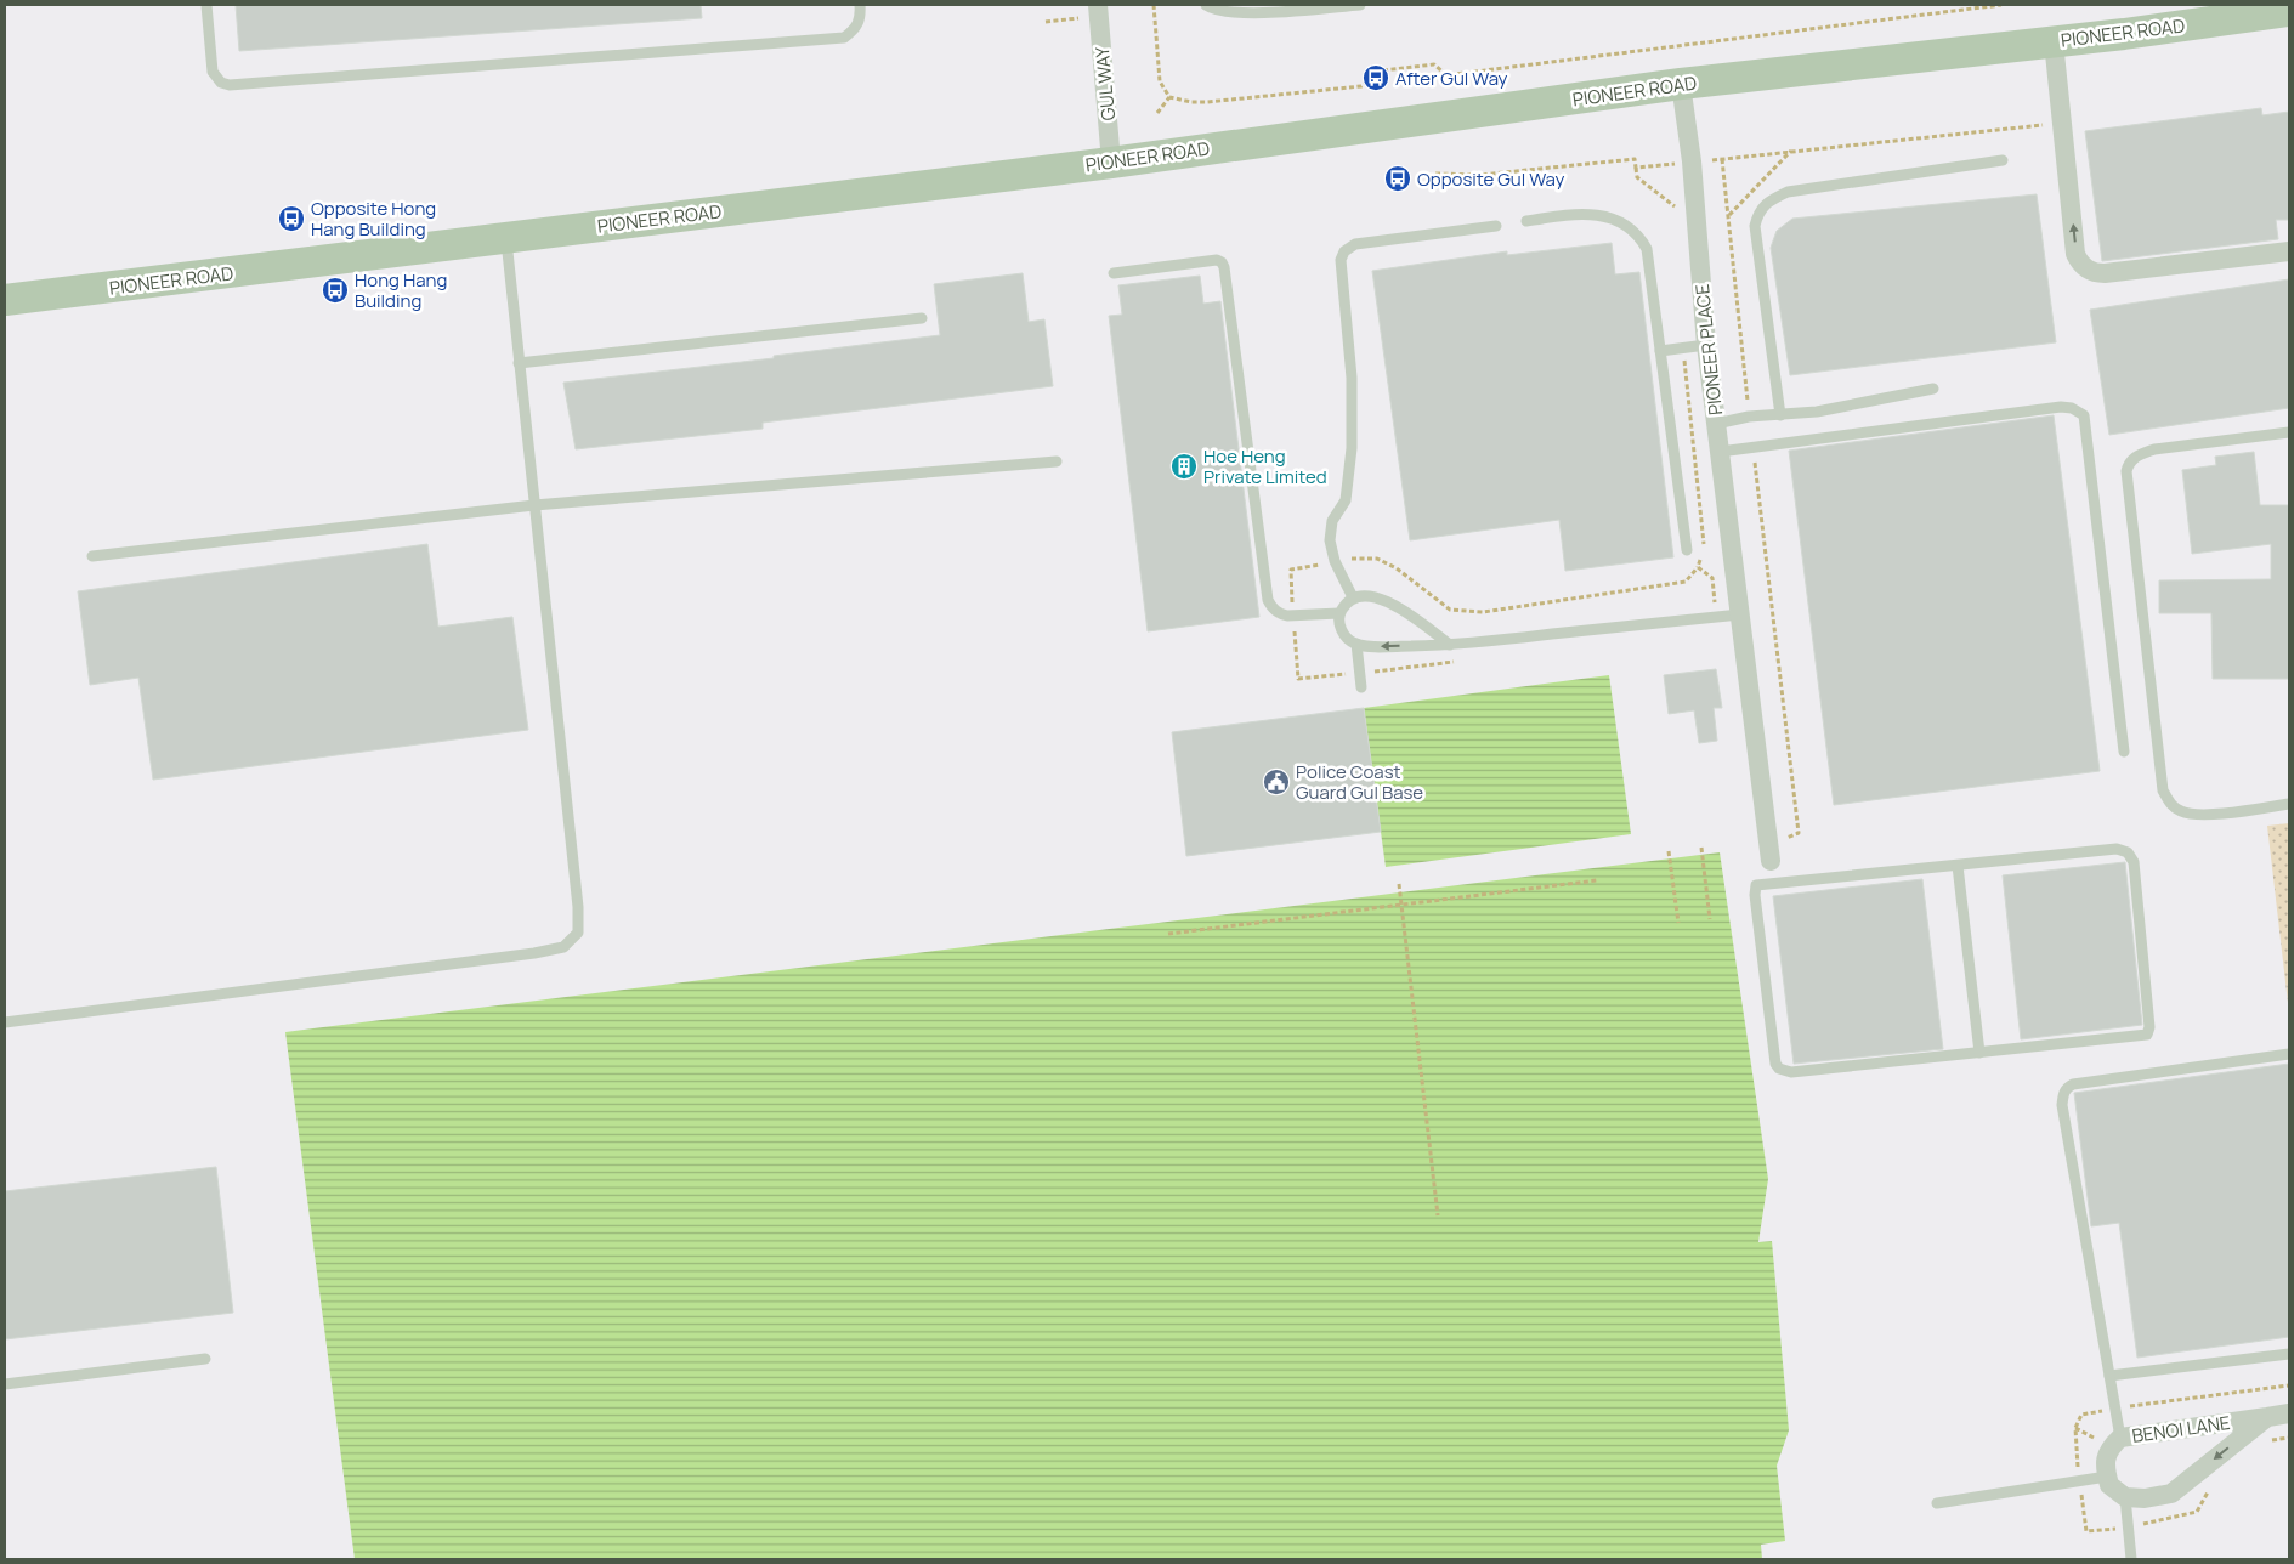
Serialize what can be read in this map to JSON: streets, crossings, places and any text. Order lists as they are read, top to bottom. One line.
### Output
{"streets":{"main road":["PIONEER ROAD"],"street":["GUL WAY","PIONEER PLACE","BENOI LANE"]},"crossings":[["PIONEER ROAD","GUL WAY"],["PIONEER ROAD","PIONEER PLACE"]],"places":{"bus stop":["After Gul Way","Opposite Gul Way","Opposite Hong Hang Building","Hong Hang Building"],"building":["Hoe Heng Private Limited"],"public building":["Police Coast Guard Gul Base"]}}
